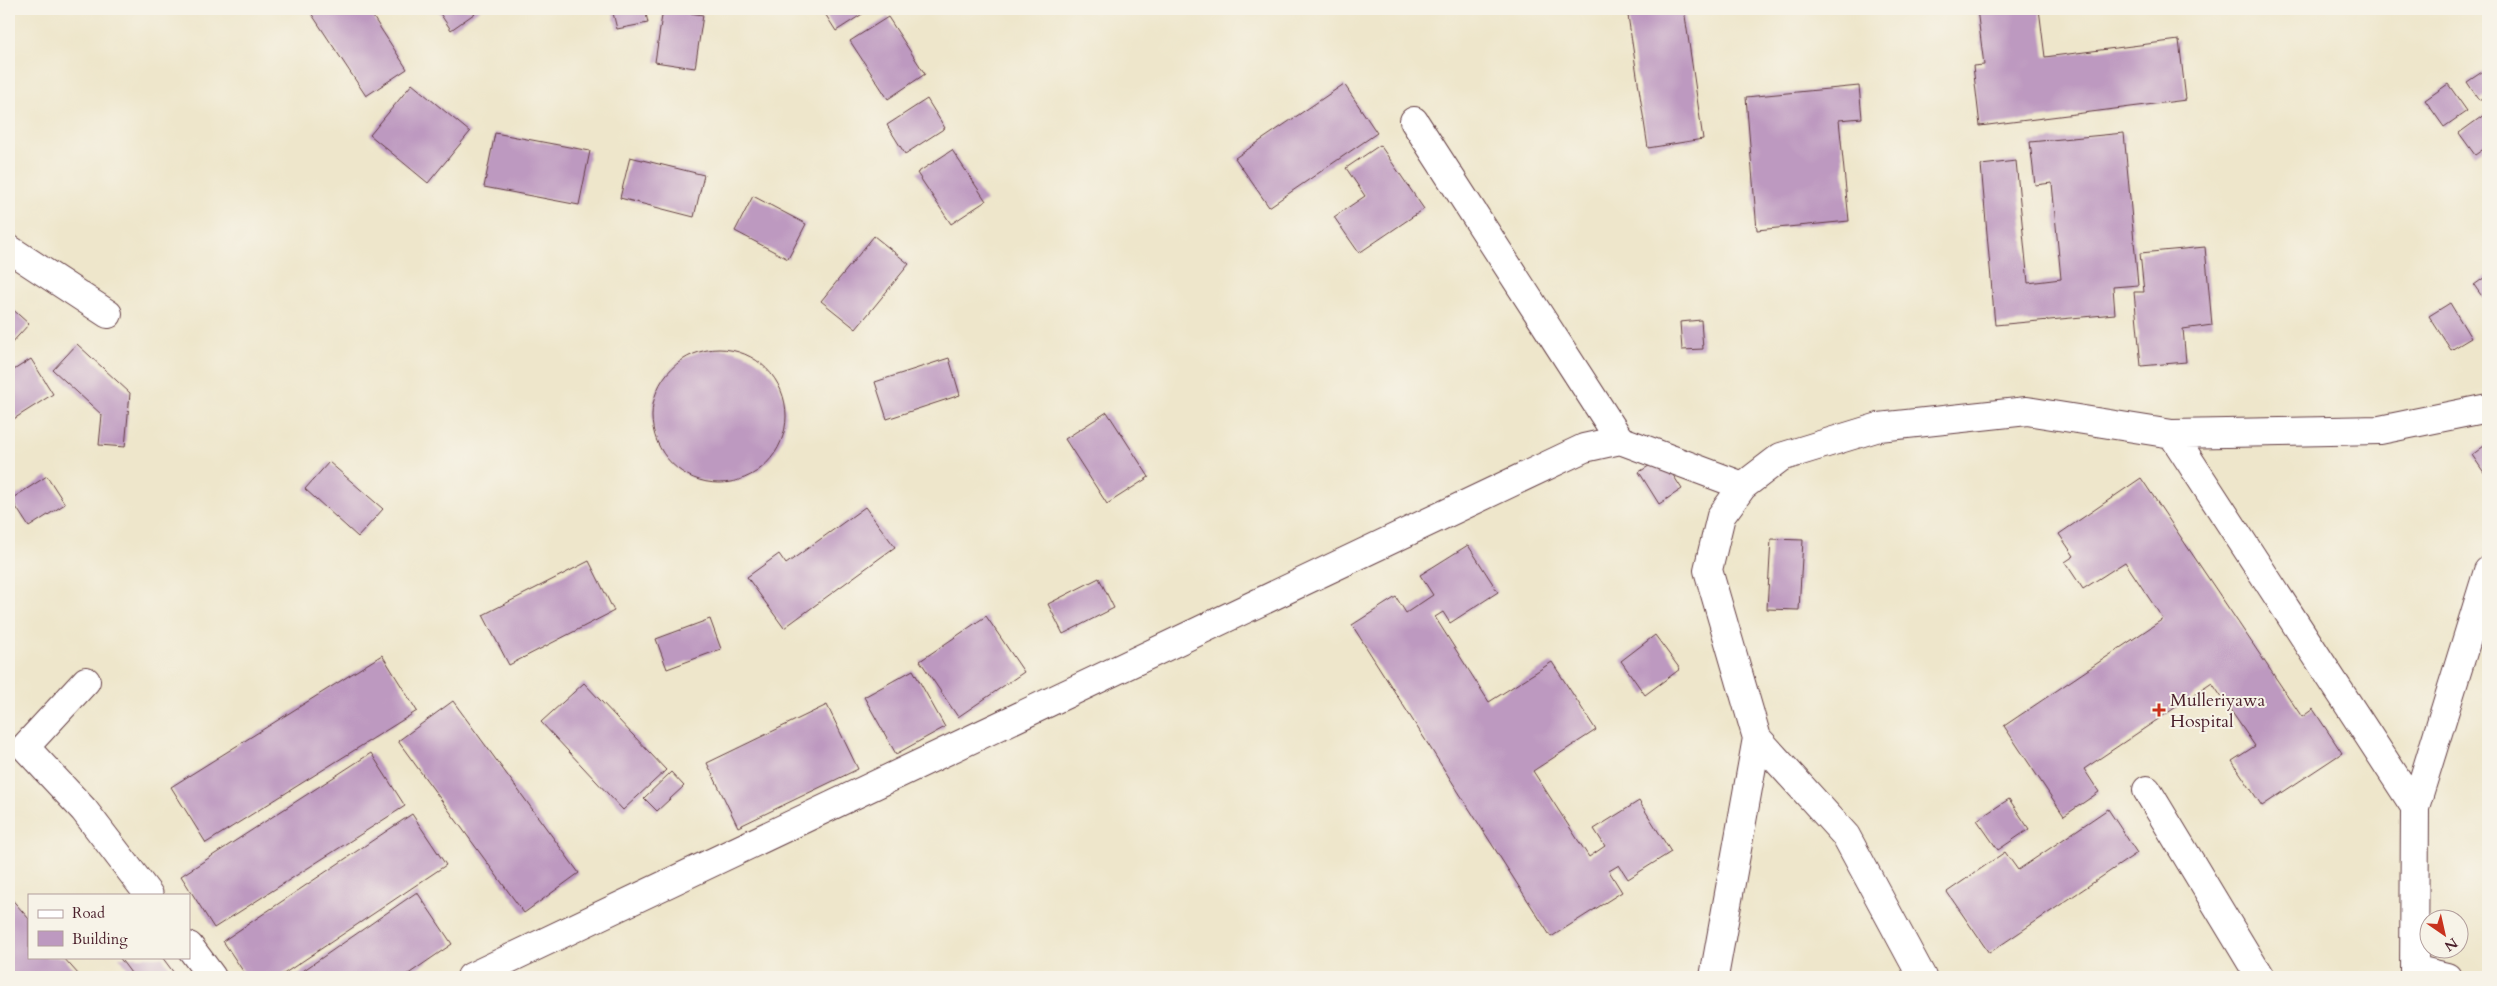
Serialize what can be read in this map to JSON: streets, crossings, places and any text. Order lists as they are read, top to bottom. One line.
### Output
{"places":{"health":["Mulleriyawa Hospital"]},"legend":["Road","Building"],"north":"bottom right"}
